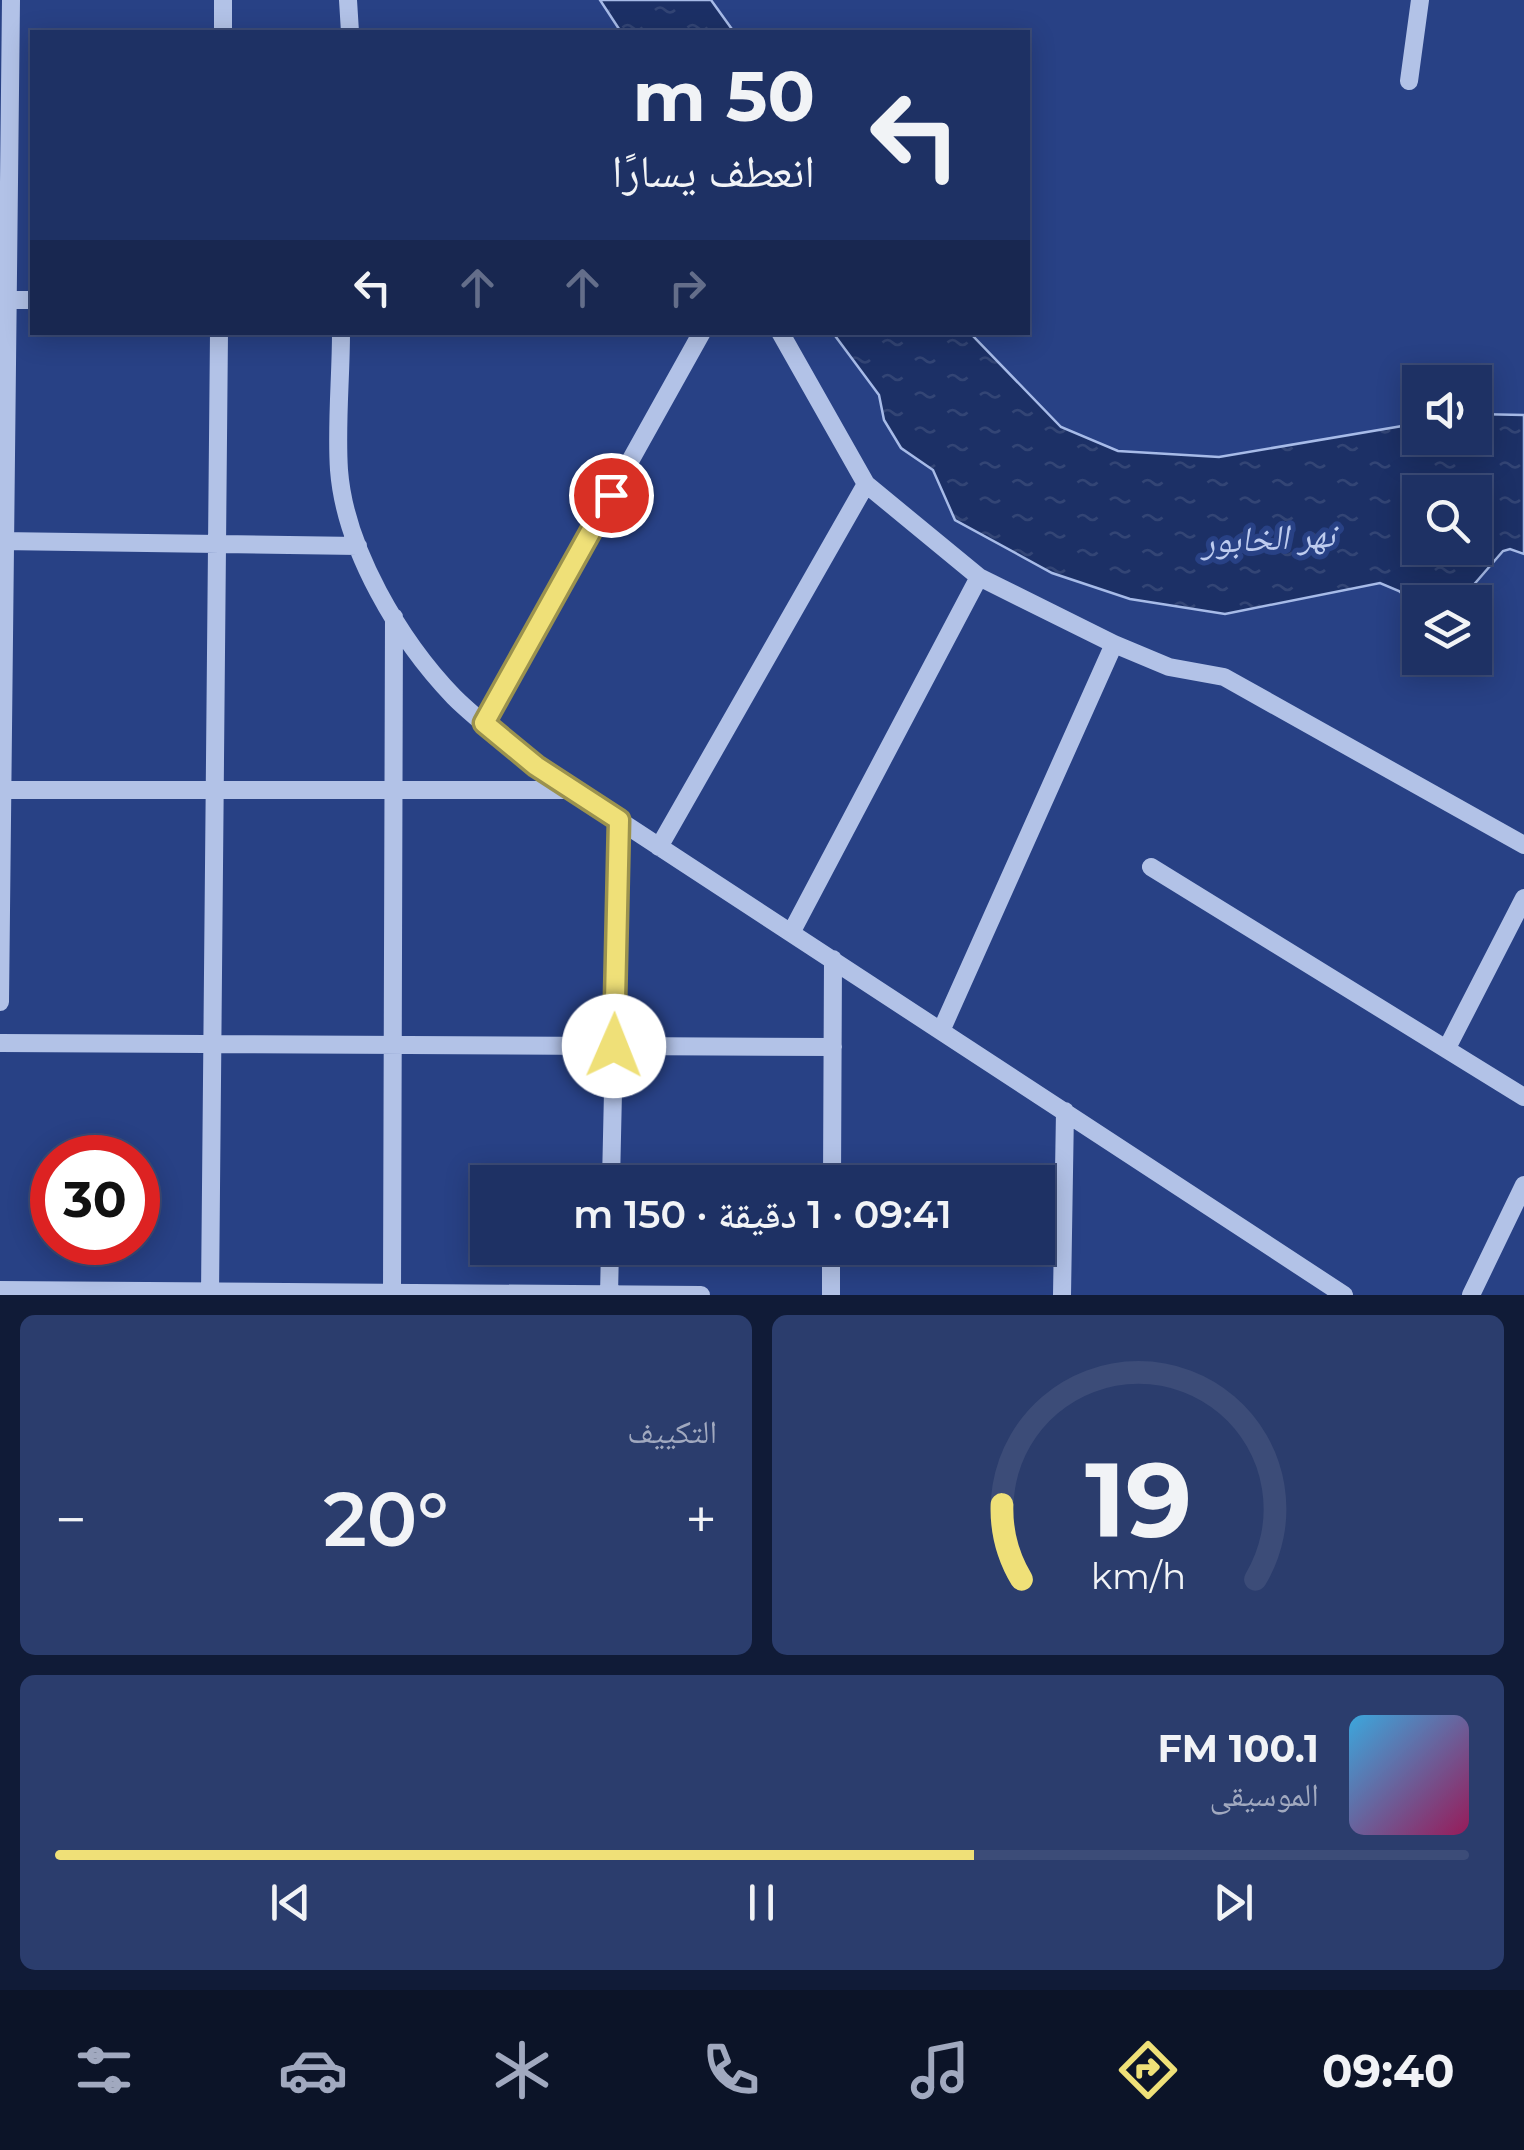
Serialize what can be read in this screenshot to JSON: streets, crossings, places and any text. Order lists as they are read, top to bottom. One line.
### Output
{"water":["نهر الخابور"],"page":{"turn":["50 m","انعطف يسارًا"],"limit":"30","trip":"09:41 · 1 دقيقة · 150 m","tile":"التكييف","heat":["−","20°","+"],"song":["100.1 FM","الموسيقى"],"tabs":"09:40","gauge":["19","km/h"]}}
